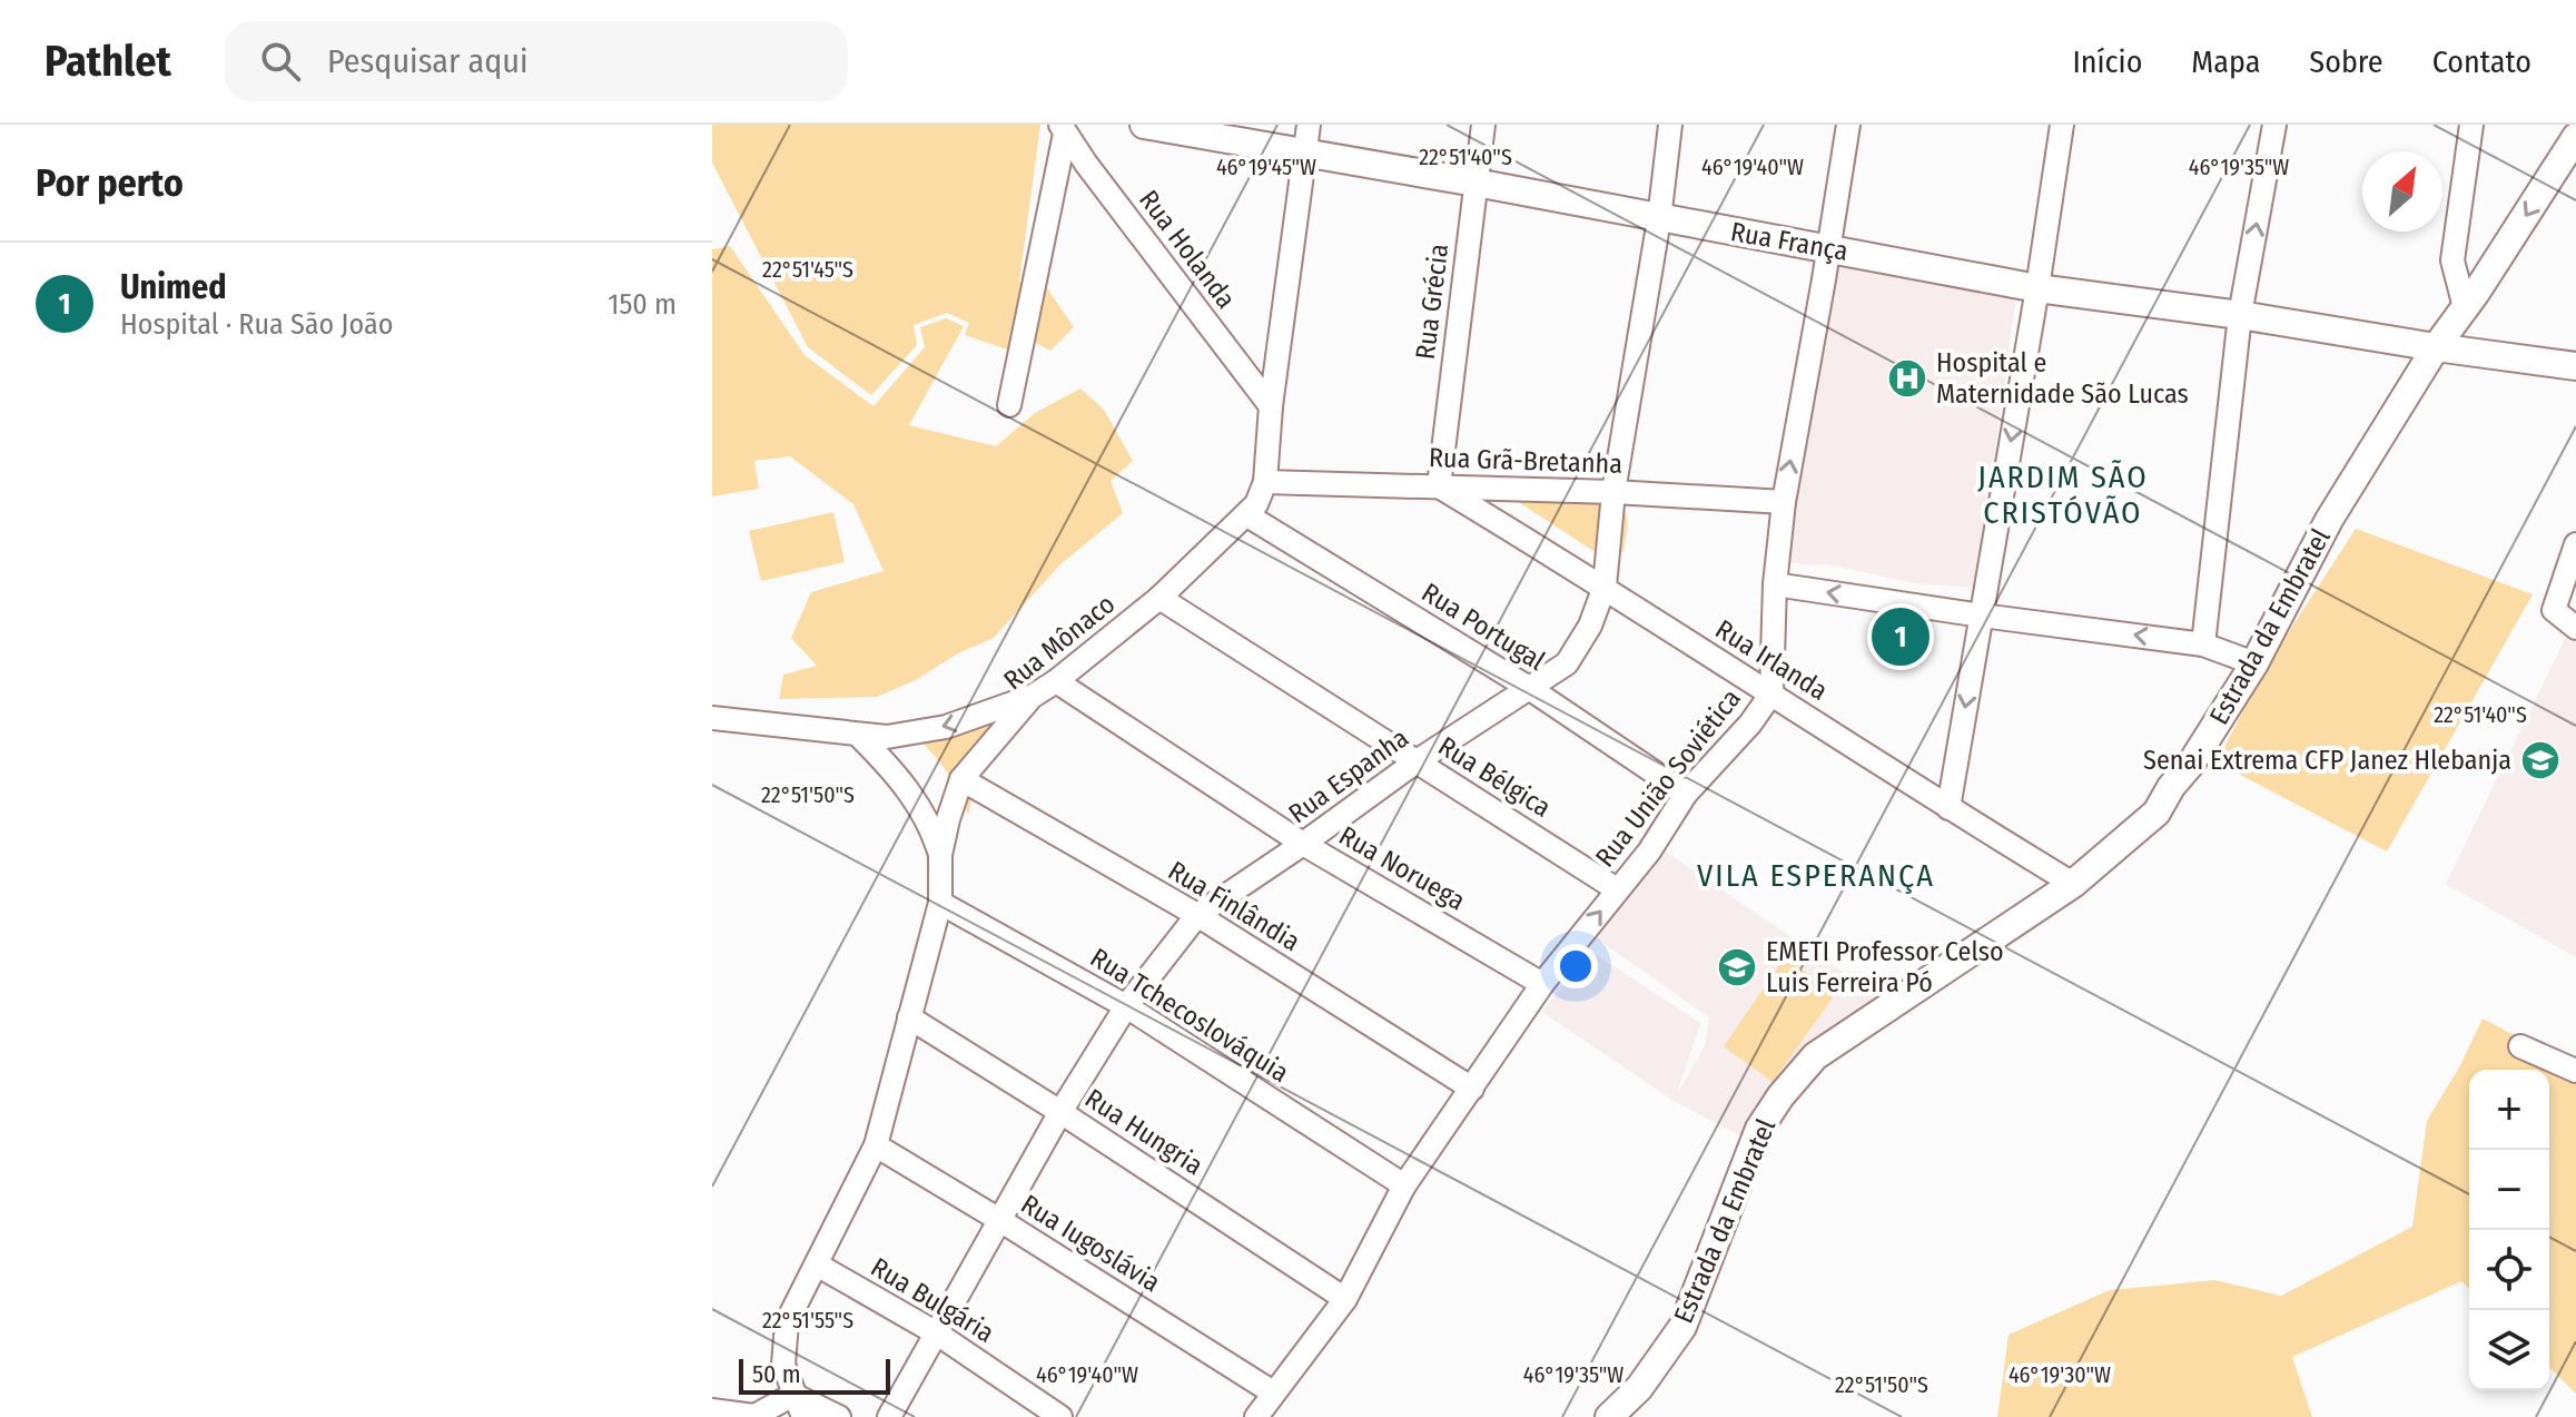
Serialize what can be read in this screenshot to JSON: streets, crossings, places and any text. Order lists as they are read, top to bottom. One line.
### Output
{"streets":{"street":["Rua França","Rua Holanda","Rua Grécia","Rua Grã-Bretanha","Rua Portugal","Estrada da Embratel","Rua Mônaco","Rua Irlanda","Rua Espanha","Rua Bélgica","Rua União Soviética","Rua Noruega","Rua Finlândia","Rua Tchecoslováquia","Rua Hungria","Rua Iugoslávia","Rua Bulgária"]},"crossings":[["Rua França","Rua Grécia"],["Rua França","Estrada da Embratel"],["Rua França","Rua Mônaco"],["Rua França","Rua Espanha"],["Rua França","Rua União Soviética"],["Rua Holanda","Rua Mônaco"],["Rua Grécia","Rua Grã-Bretanha"],["Rua Grécia","Rua Irlanda"],["Rua Grã-Bretanha","Rua Mônaco"],["Rua Grã-Bretanha","Rua Irlanda"],["Rua Grã-Bretanha","Rua Espanha"],["Rua Grã-Bretanha","Rua União Soviética"],["Rua Portugal","Rua Mônaco"],["Rua Portugal","Rua Espanha"],["Rua Portugal","Rua União Soviética"],["Estrada da Embratel","Rua Irlanda"],["Rua Mônaco","Rua Bélgica"],["Rua Mônaco","Rua Noruega"],["Rua Mônaco","Rua Finlândia"],["Rua Mônaco","Rua Tchecoslováquia"],["Rua Mônaco","Rua Hungria"],["Rua Mônaco","Rua Iugoslávia"],["Rua Mônaco","Rua Bulgária"],["Rua Irlanda","Rua Espanha"],["Rua Irlanda","Rua União Soviética"],["Rua Espanha","Rua Bélgica"],["Rua Espanha","Rua Noruega"],["Rua Espanha","Rua Finlândia"],["Rua Espanha","Rua Tchecoslováquia"],["Rua Espanha","Rua Hungria"],["Rua Espanha","Rua Iugoslávia"],["Rua Espanha","Rua Bulgária"],["Rua Bélgica","Rua União Soviética"],["Rua União Soviética","Rua Noruega"],["Rua União Soviética","Rua Finlândia"],["Rua União Soviética","Rua Tchecoslováquia"],["Rua União Soviética","Rua Hungria"],["Rua União Soviética","Rua Iugoslávia"]],"districts":["JARDIM SÃO CRISTÓVÃO","VILA ESPERANÇA"],"places":{"hospital":["Hospital e Maternidade São Lucas"],"school or university":["Senai Extrema CFP Janez Hlebanja","EMETI Professor Celso Luis Ferreira Pó"]},"scale_bar":"50 m","north":"top right","page":{"header":"Pathlet","search":"Pesquisar aqui","nav":["Início","Mapa","Sobre","Contato"],"heading":"Por perto","list":[{"mark":"1","name":"Unimed","note":"Hospital · Rua São João","value":"150 m"}],"pins":"1","map_buttons":["+","−"],"scale":"50 m"},"coordinates":["22°51'40\"S","46°19'45\"W","46°19'40\"W","46°19'35\"W","22°51'45\"S","22°51'50\"S","22°51'55\"S","46°19'30\"W"]}
